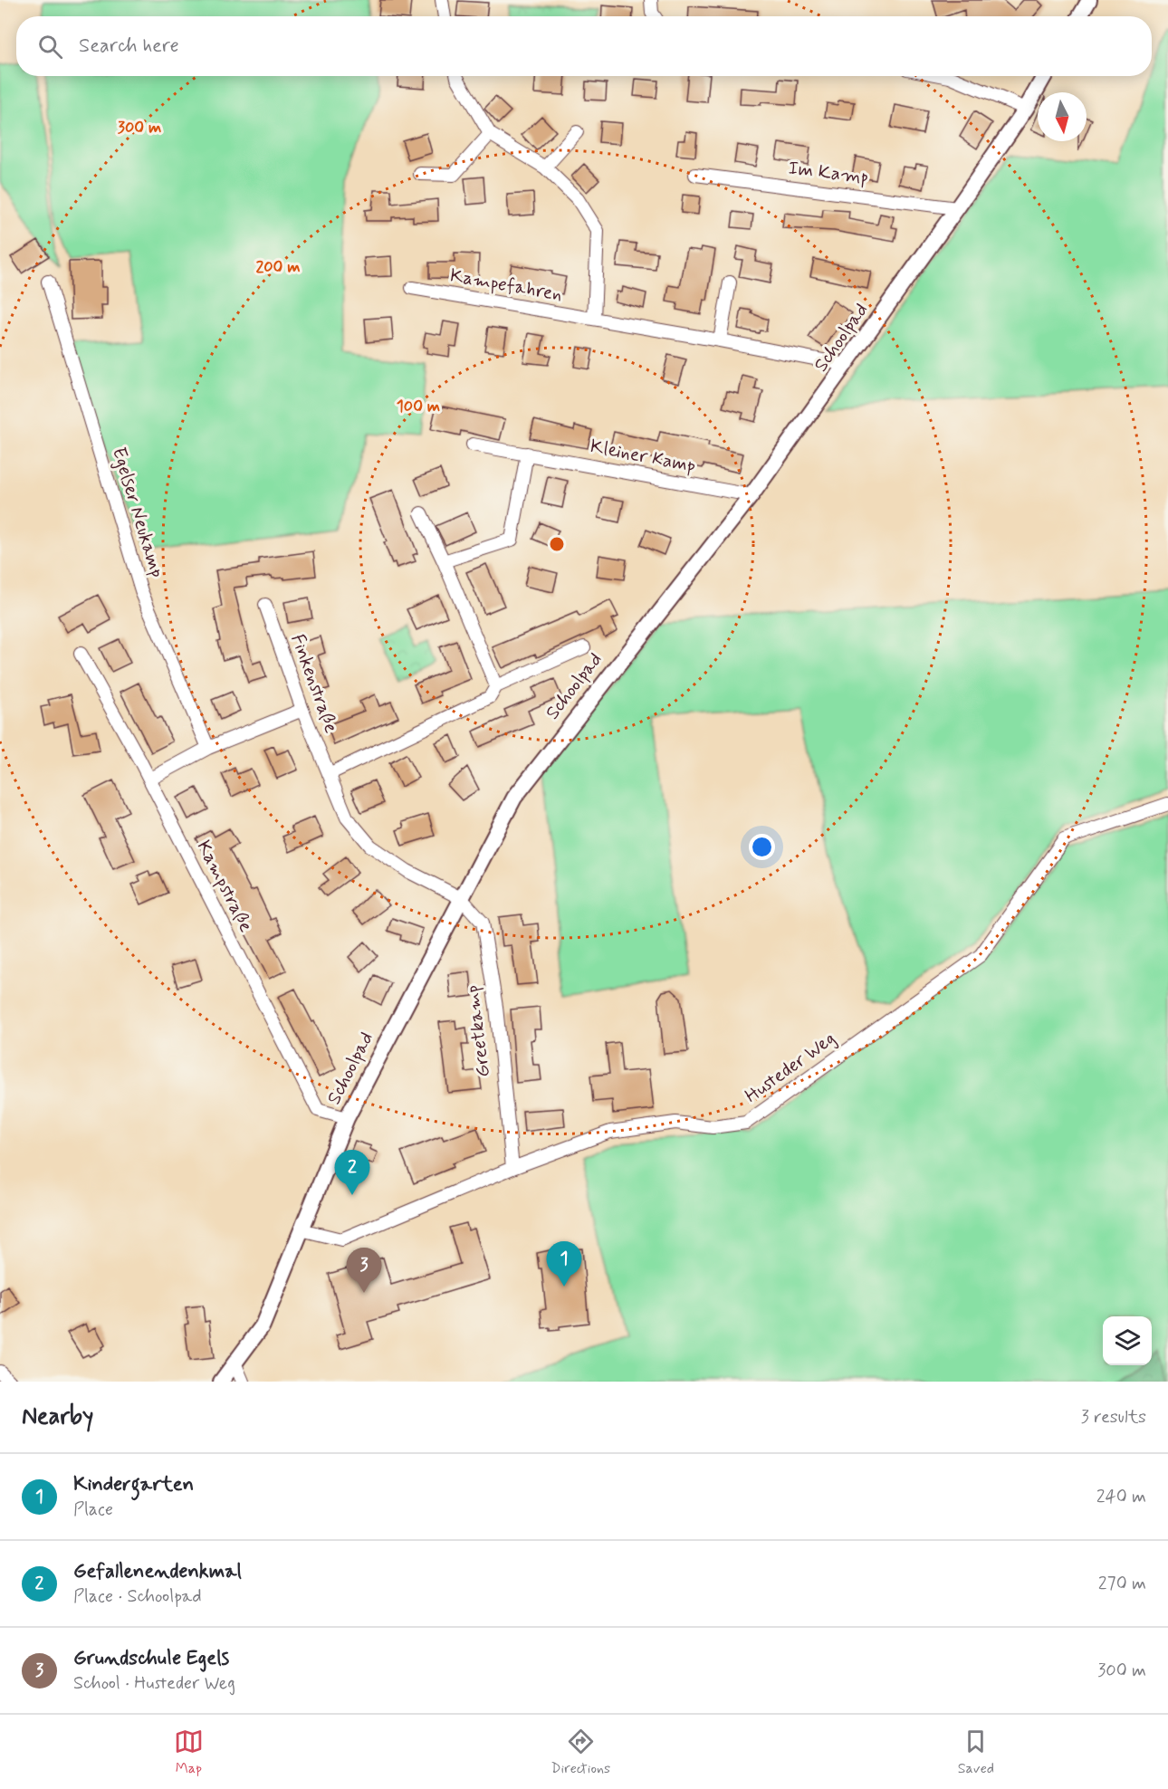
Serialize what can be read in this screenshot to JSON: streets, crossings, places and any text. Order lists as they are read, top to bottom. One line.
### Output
{"streets":{"street":["Im Kamp","Kampefahren","Schoolpad","Kleiner Kamp","Egelser Neukamp","Finkenstraße","Kampstraße","Greetkamp","Husteder Weg"]},"crossings":[["Im Kamp","Schoolpad"],["Kampefahren","Schoolpad"],["Schoolpad","Kleiner Kamp"],["Schoolpad","Finkenstraße"],["Schoolpad","Kampstraße"],["Schoolpad","Greetkamp"],["Schoolpad","Husteder Weg"],["Finkenstraße","Greetkamp"],["Greetkamp","Husteder Weg"]],"north":"bottom","page":{"search":"Search here","pins":["2","1","3"],"heading":["Nearby","3 results"],"list":[{"mark":"1","name":"Kindergarten","note":"Place","value":"240 m"},{"mark":"2","name":"Gefallenendenkmal","note":"Place · Schoolpad","value":"270 m"},{"mark":"3","name":"Grundschule Egels","note":"School · Husteder Weg","value":"300 m"}],"nav":["Map","Directions","Saved"]},"rings":["300 m","200 m","100 m"]}
